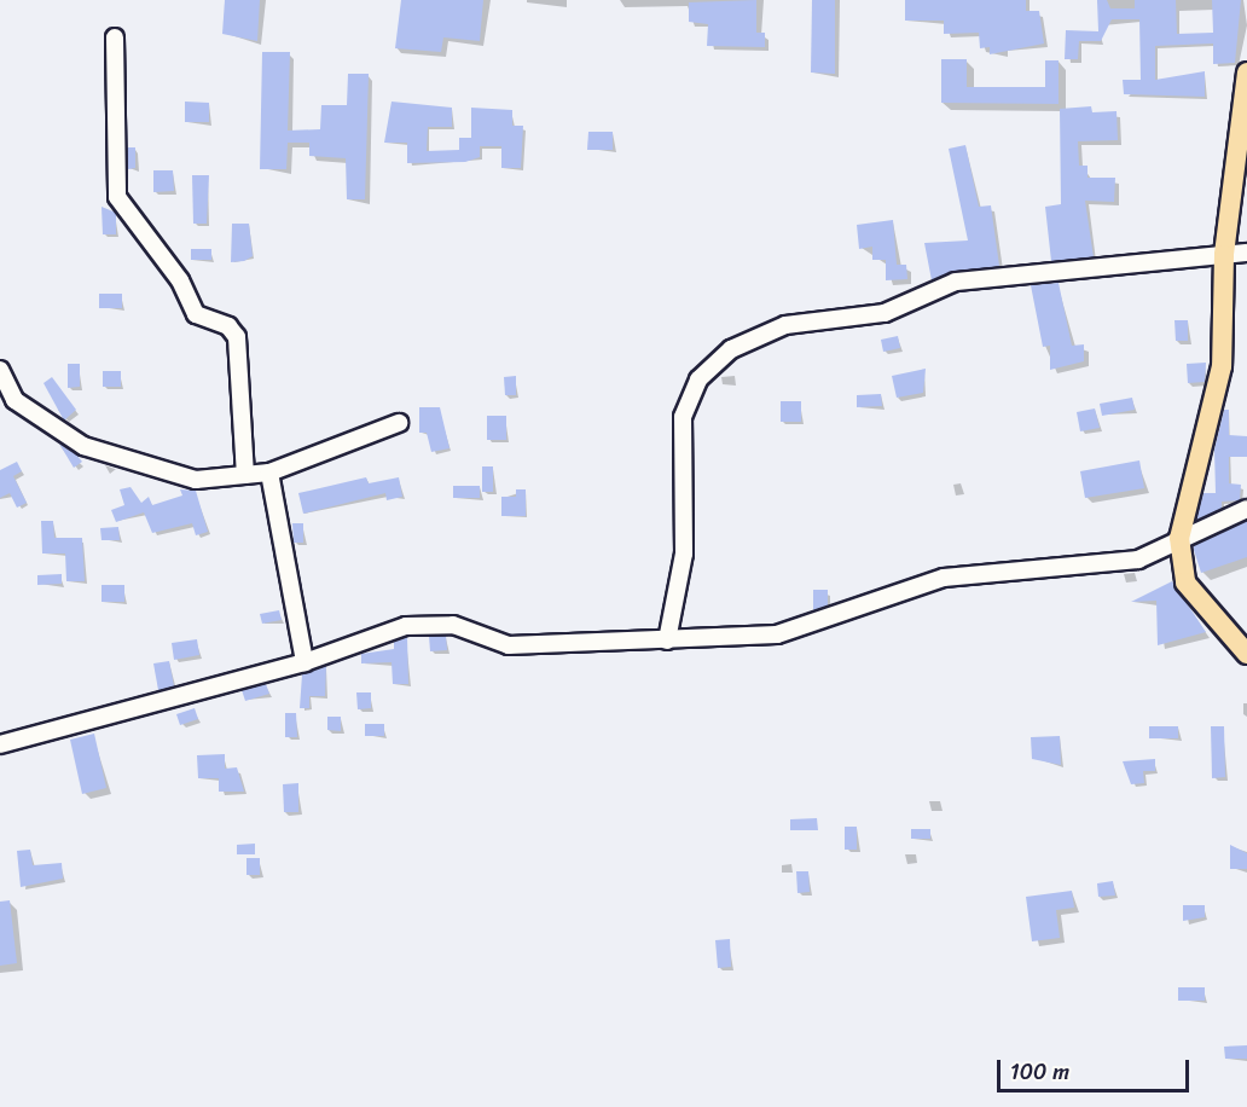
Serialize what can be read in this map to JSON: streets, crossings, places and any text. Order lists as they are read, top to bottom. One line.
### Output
{"scale_bar":"100 m"}
